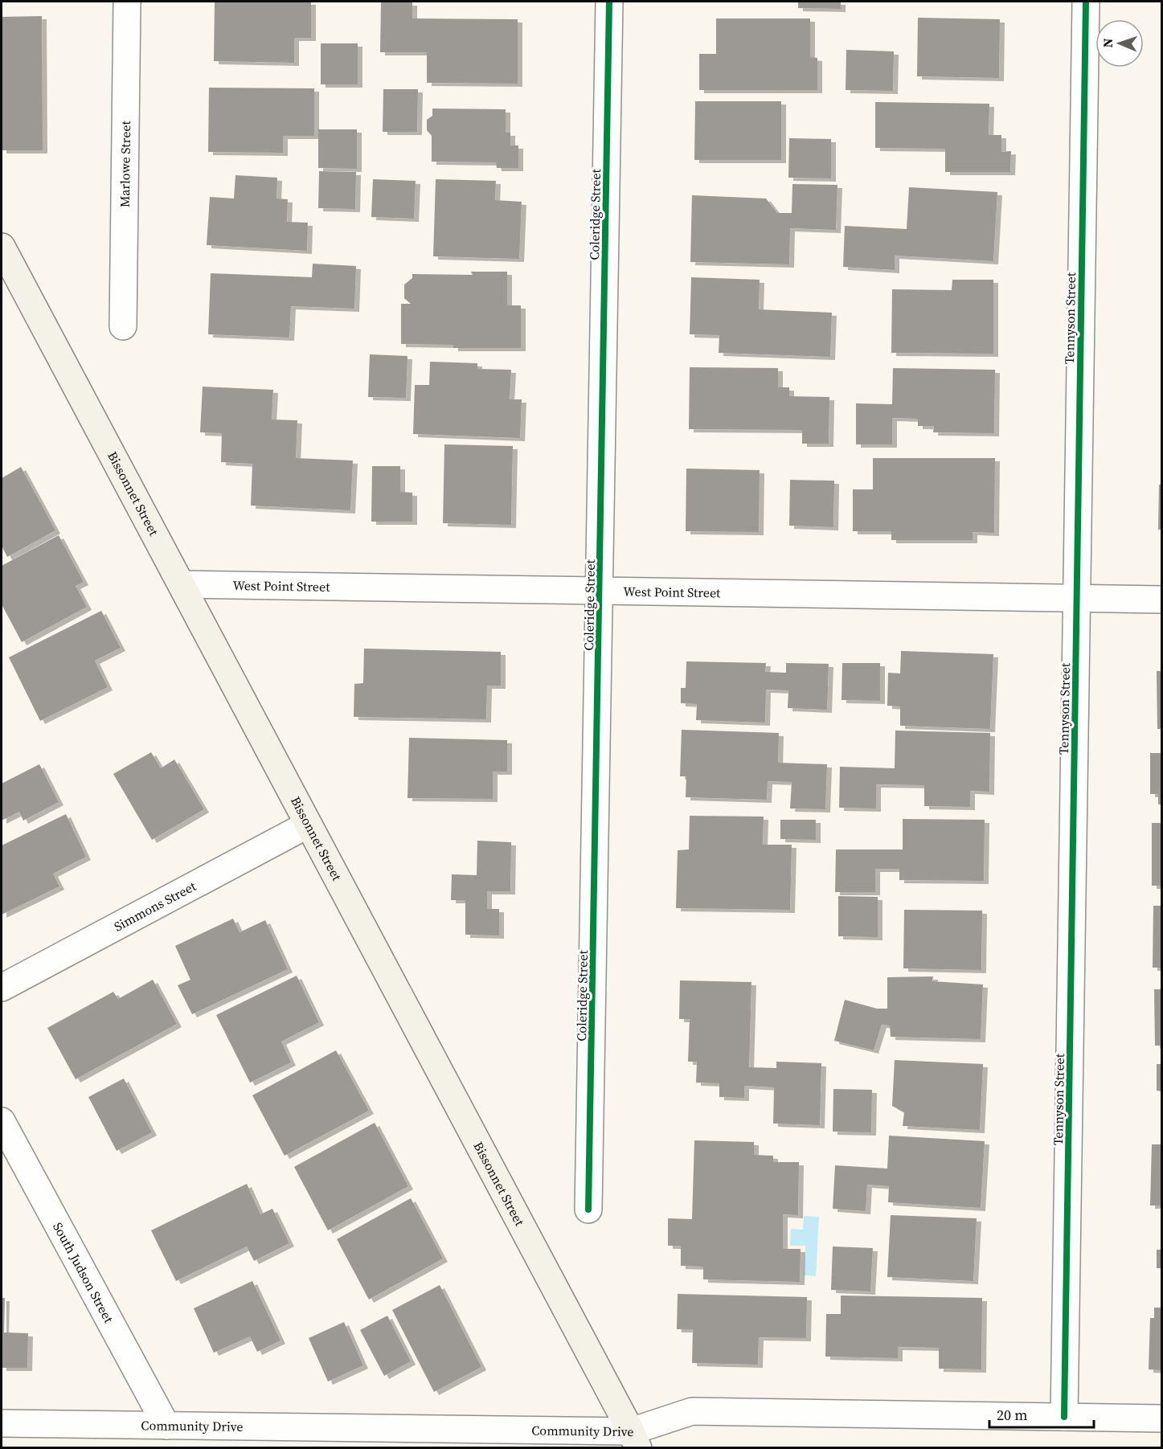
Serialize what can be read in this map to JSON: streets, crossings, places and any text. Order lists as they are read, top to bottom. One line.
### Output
{"streets":{"main road":["Bissonnet Street"],"street":["Marlowe Street","Coleridge Street","Tennyson Street","West Point Street","Simmons Street","South Judson Street","Community Drive"]},"crossings":[["Coleridge Street","West Point Street"],["Tennyson Street","West Point Street"],["Tennyson Street","Community Drive"],["Bissonnet Street","West Point Street"],["Bissonnet Street","Simmons Street"],["Bissonnet Street","Community Drive"],["South Judson Street","Community Drive"]],"scale_bar":"20 m","north":"left"}
